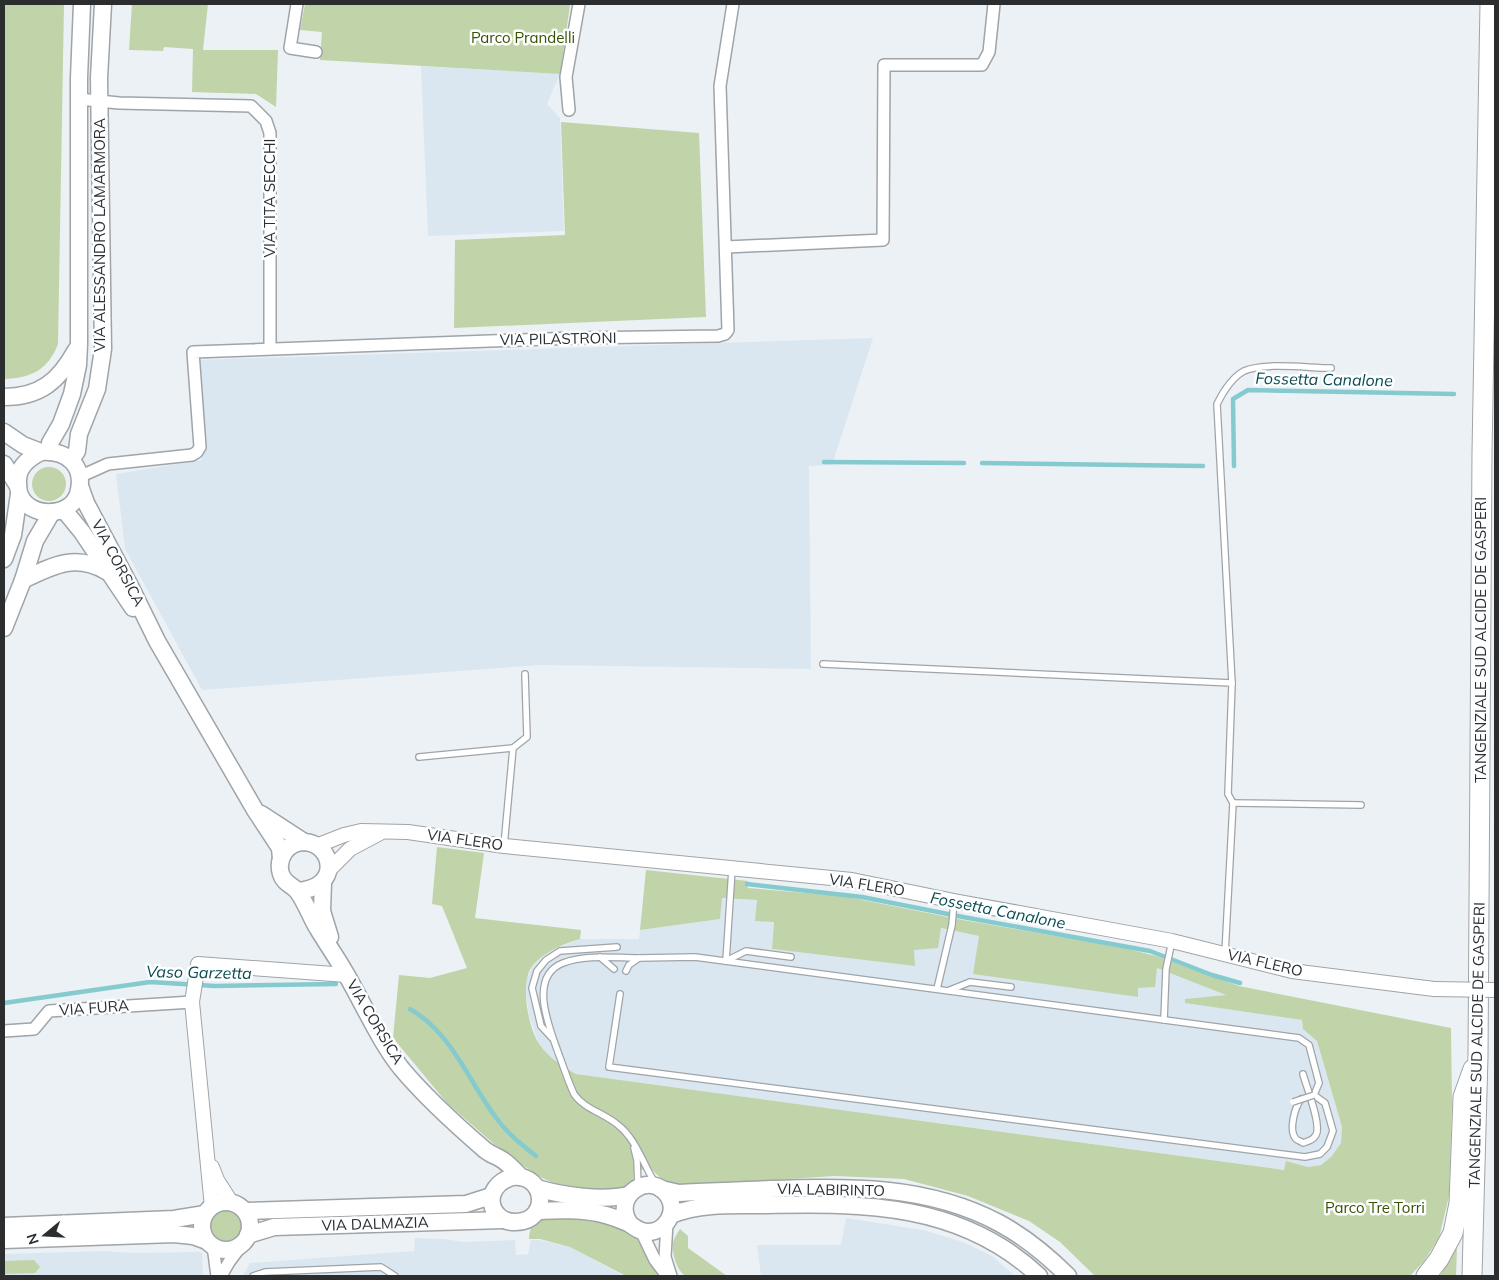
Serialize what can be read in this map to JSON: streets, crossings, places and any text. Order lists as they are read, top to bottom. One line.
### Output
{"streets":{"highway":["TANGENZIALE SUD ALCIDE DE GASPERI"],"main road":["VIA ALESSANDRO LAMARMORA","VIA CORSICA","VIA LABIRINTO","VIA DALMAZIA"],"street":["VIA TITA SECCHI","VIA PILASTRONI","VIA FLERO","VIA FURA"]},"crossings":[["VIA TITA SECCHI","VIA ALESSANDRO LAMARMORA"],["VIA TITA SECCHI","VIA PILASTRONI"],["VIA ALESSANDRO LAMARMORA","VIA PILASTRONI"],["VIA ALESSANDRO LAMARMORA","VIA CORSICA"],["VIA PILASTRONI","VIA CORSICA"],["VIA CORSICA","VIA FLERO"],["VIA CORSICA","VIA LABIRINTO"],["VIA CORSICA","VIA DALMAZIA"]],"water":["Fossetta Canalone","Vaso Garzetta"],"parks":["Parco Prandelli","Parco Tre Torri"],"north":"left"}
